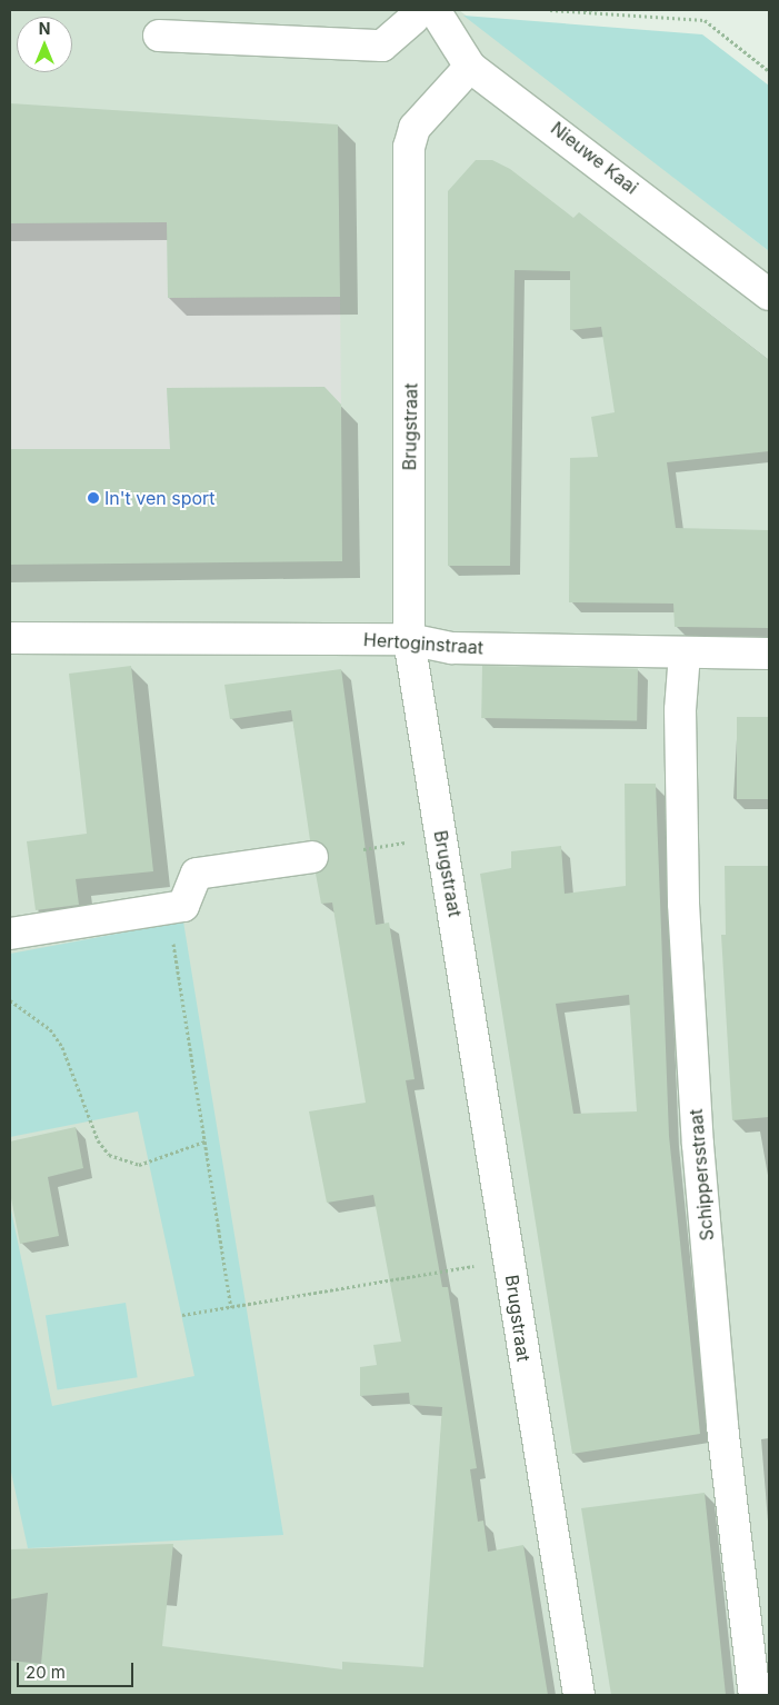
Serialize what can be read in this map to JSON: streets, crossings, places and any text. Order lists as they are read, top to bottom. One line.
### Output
{"streets":{"street":["Nieuwe Kaai","Brugstraat","Hertoginstraat","Schippersstraat"]},"crossings":[["Nieuwe Kaai","Brugstraat"],["Brugstraat","Hertoginstraat"],["Hertoginstraat","Schippersstraat"]],"places":["In't ven sport"],"scale_bar":"20 m","north":"top"}
